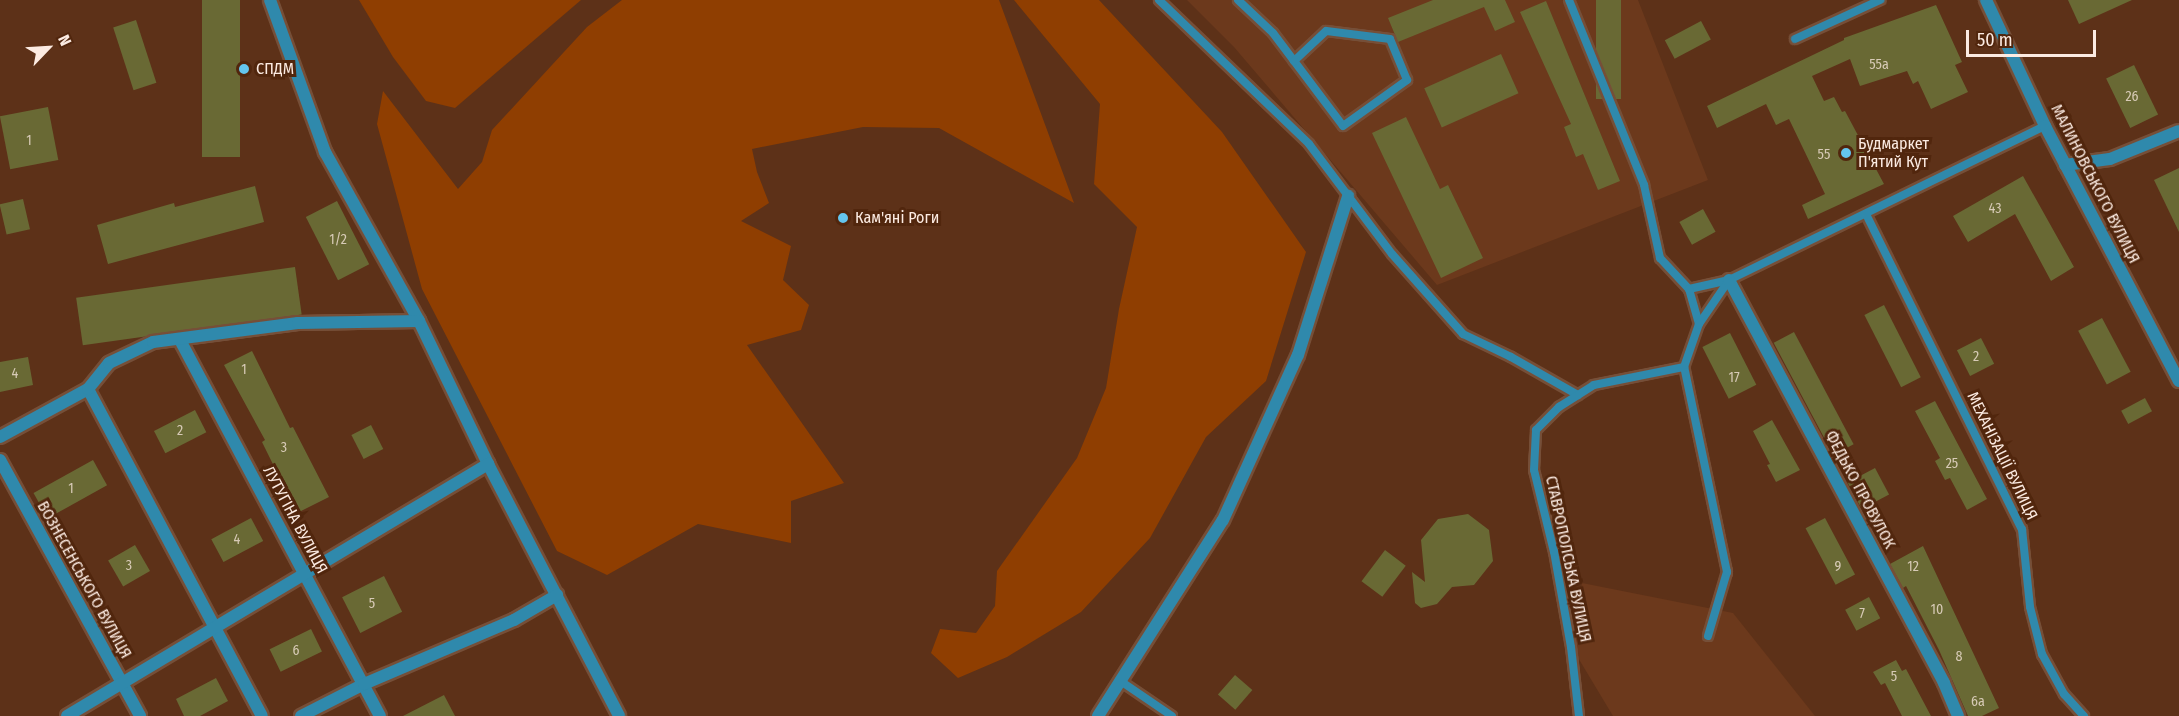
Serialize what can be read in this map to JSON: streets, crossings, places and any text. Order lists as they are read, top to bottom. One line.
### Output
{"streets":{"street":["МАЛИНОВСЬКОГО ВУЛИЦЯ","ФЕДЬКО ПРОВУЛОК","ЛУТУГІНА ВУЛИЦЯ","ВОЗНЕСЕНСЬКОГО ВУЛИЦЯ"],"lane":["МЕХАНІЗАЦІЇ ВУЛИЦЯ","СТАВРОПОЛСЬКА ВУЛИЦЯ"]},"places":["СПДМ","Будмаркет П'ятий Кут","Кам'яні Роги"],"house_numbers":["55а","26","1","55","43","1/2","2","1","4","17","2","3","25","1","4","3","9","12","5","10","7","6","8","5","6а"],"scale_bar":"50 m","north":"top right"}
